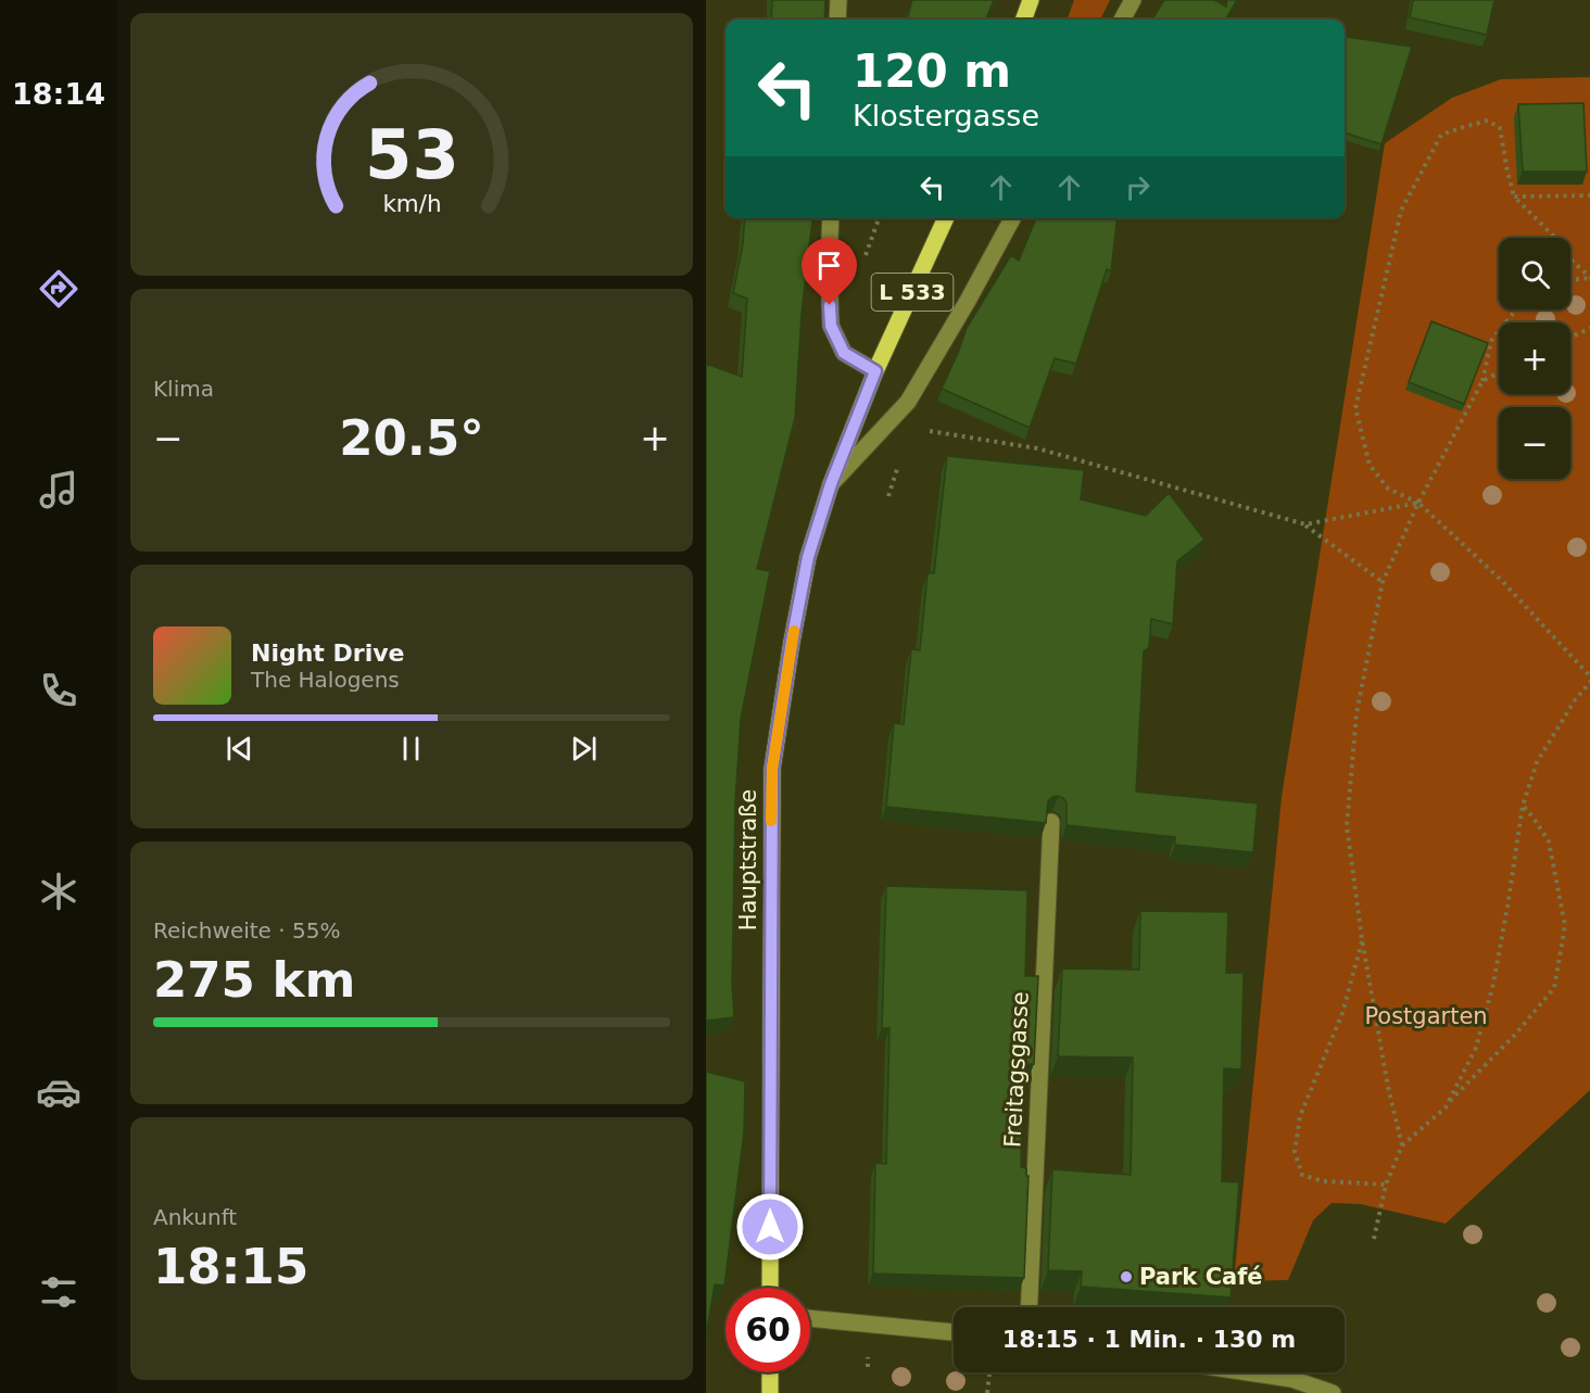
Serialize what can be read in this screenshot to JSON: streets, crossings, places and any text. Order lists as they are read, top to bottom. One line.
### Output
{"streets":{"main road":["L 533","Hauptstraße"],"street":["Freitagsgasse"]},"parks":["Postgarten"],"places":["Park Café"],"page":{"tabs":"18:14","turn":["120 m","Klostergasse"],"map_buttons":["+","−"],"tile":["Klima",["Reichweite · 55%","275 km"],["Ankunft","18:15"]],"heat":["−","20.5°","+"],"song":["Night Drive","The Halogens"],"limit":"60","trip":"18:15 · 1 Min. · 130 m","gauge":["53","km/h"]}}
